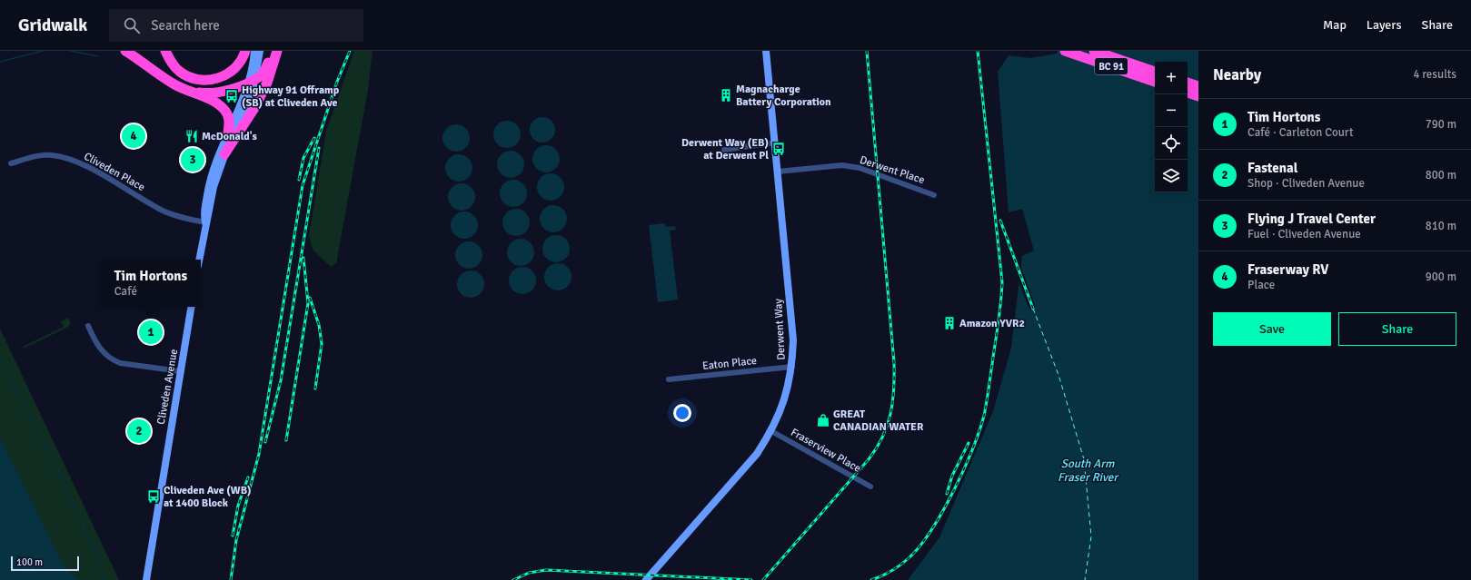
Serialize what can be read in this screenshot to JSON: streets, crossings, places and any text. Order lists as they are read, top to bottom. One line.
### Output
{"streets":{"highway":["BC 91"],"street":["Derwent Place","Cliveden Place","Derwent Way","Eaton Place","Cliveden Avenue","Fraserview Place"]},"crossings":[["Derwent Place","Derwent Way"],["Derwent Way","Eaton Place"],["Derwent Way","Fraserview Place"]],"water":["South Arm Fraser River"],"places":{"building":["Magnacharge Battery Corporation","Amazon YVR2"],"bus stop":["Highway 91 Offramp (SB) at Cliveden Ave","Derwent Way (EB) at Derwent Pl","Cliveden Ave (WB) at 1400 Block"],"restaurant":["McDonald's"],"shop":["GREAT CANADIAN WATER"]},"scale_bar":"100 m","page":{"header":"Gridwalk","search":"Search here","nav":["Map","Layers","Share"],"heading":["Nearby","4 results"],"map_buttons":["+","−"],"list":[{"mark":"1","name":"Tim Hortons","note":"Café · Carleton Court","value":"790 m"},{"mark":"2","name":"Fastenal","note":"Shop · Cliveden Avenue","value":"800 m"},{"mark":"3","name":"Flying J Travel Center","note":"Fuel · Cliveden Avenue","value":"810 m"},{"mark":"4","name":"Fraserway RV","note":"Place","value":"900 m"}],"pins":["4","3","1","2"],"popup":["Tim Hortons","Café"],"buttons":["Save","Share"],"scale":"100 m"}}
